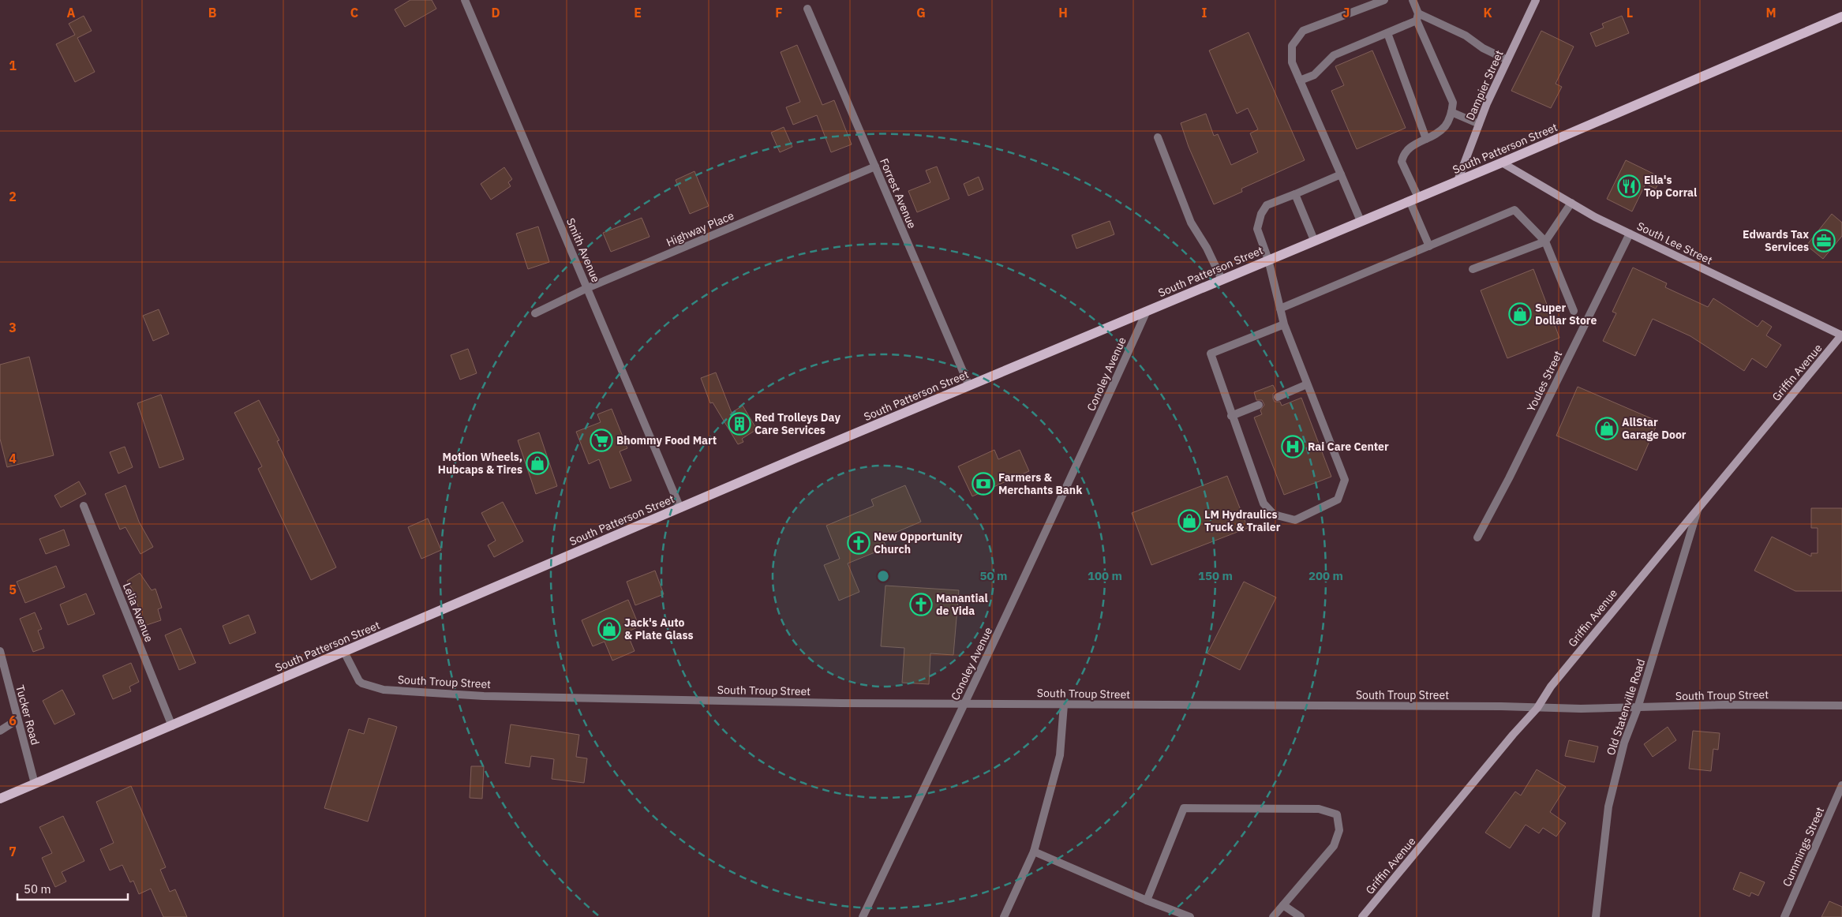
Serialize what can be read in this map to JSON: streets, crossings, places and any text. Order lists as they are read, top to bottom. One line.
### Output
{"streets":{"main road":["Dampier Street","South Patterson Street","South Lee Street","Griffin Avenue"],"street":["Forrest Avenue","Highway Place","Smith Avenue","Conoley Avenue","Youles Street","Lelia Avenue","South Troup Street","Old Statenville Road","Tucker Road","Cummings Street"]},"crossings":[["Dampier Street","South Patterson Street"],["South Patterson Street","Forrest Avenue"],["South Patterson Street","South Lee Street"],["South Patterson Street","Smith Avenue"],["South Patterson Street","Conoley Avenue"],["South Patterson Street","Lelia Avenue"],["South Patterson Street","South Troup Street"],["South Patterson Street","Tucker Road"],["Forrest Avenue","Highway Place"],["Highway Place","Smith Avenue"],["South Lee Street","Griffin Avenue"],["South Lee Street","Youles Street"],["Griffin Avenue","South Troup Street"],["Griffin Avenue","Old Statenville Road"],["Conoley Avenue","South Troup Street"],["South Troup Street","Old Statenville Road"]],"places":{"restaurant":["Ella's Top Corral"],"office":["Edwards Tax Services"],"shop":["Super Dollar Store","AllStar Garage Door","Motion Wheels, Hubcaps & Tires","LM Hydraulics Truck & Trailer","Jack's Auto & Plate Glass"],"building":["Red Trolleys Day Care Services"],"supermarket":["Bhommy Food Mart"],"hospital":["Rai Care Center"],"bank":["Farmers & Merchants Bank"],"church":["New Opportunity Church","Manantial de Vida"]},"scale_bar":"50 m","grid":{"columns":["A","B","C","D","E","F","G","H","I","J","K","L","M"],"rows":["1","2","3","4","5","6","7"]},"rings":["50 m","100 m","150 m","200 m"]}
